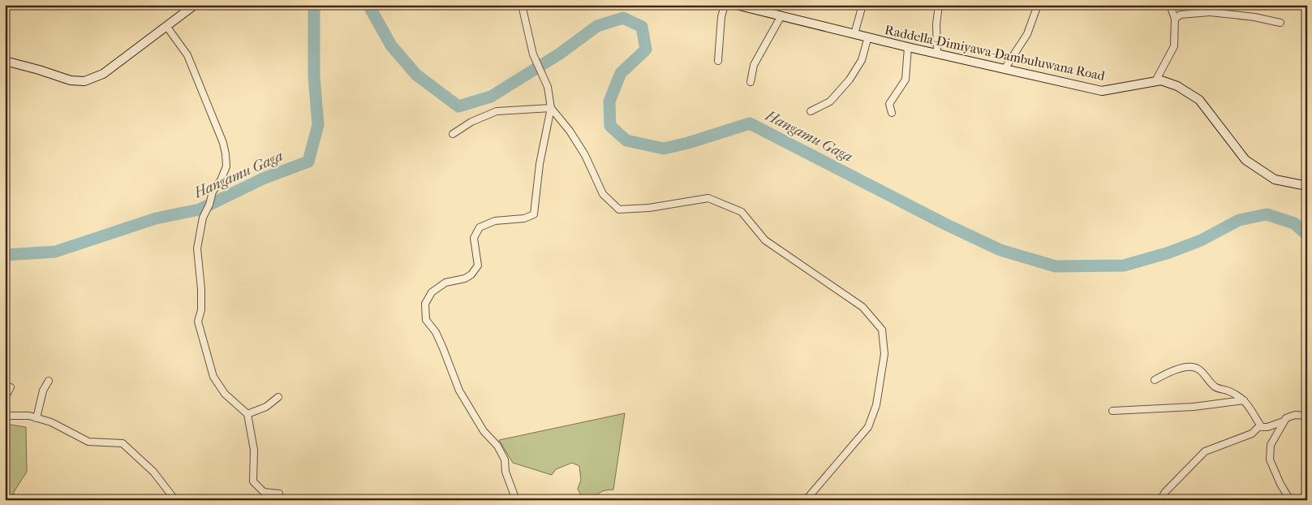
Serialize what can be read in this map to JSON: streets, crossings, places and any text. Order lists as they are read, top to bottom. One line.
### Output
{"streets":{"street":["Raddella-Dimiyawa-Dambuluwana Road"]},"water":["Hangamu Gaga"]}
